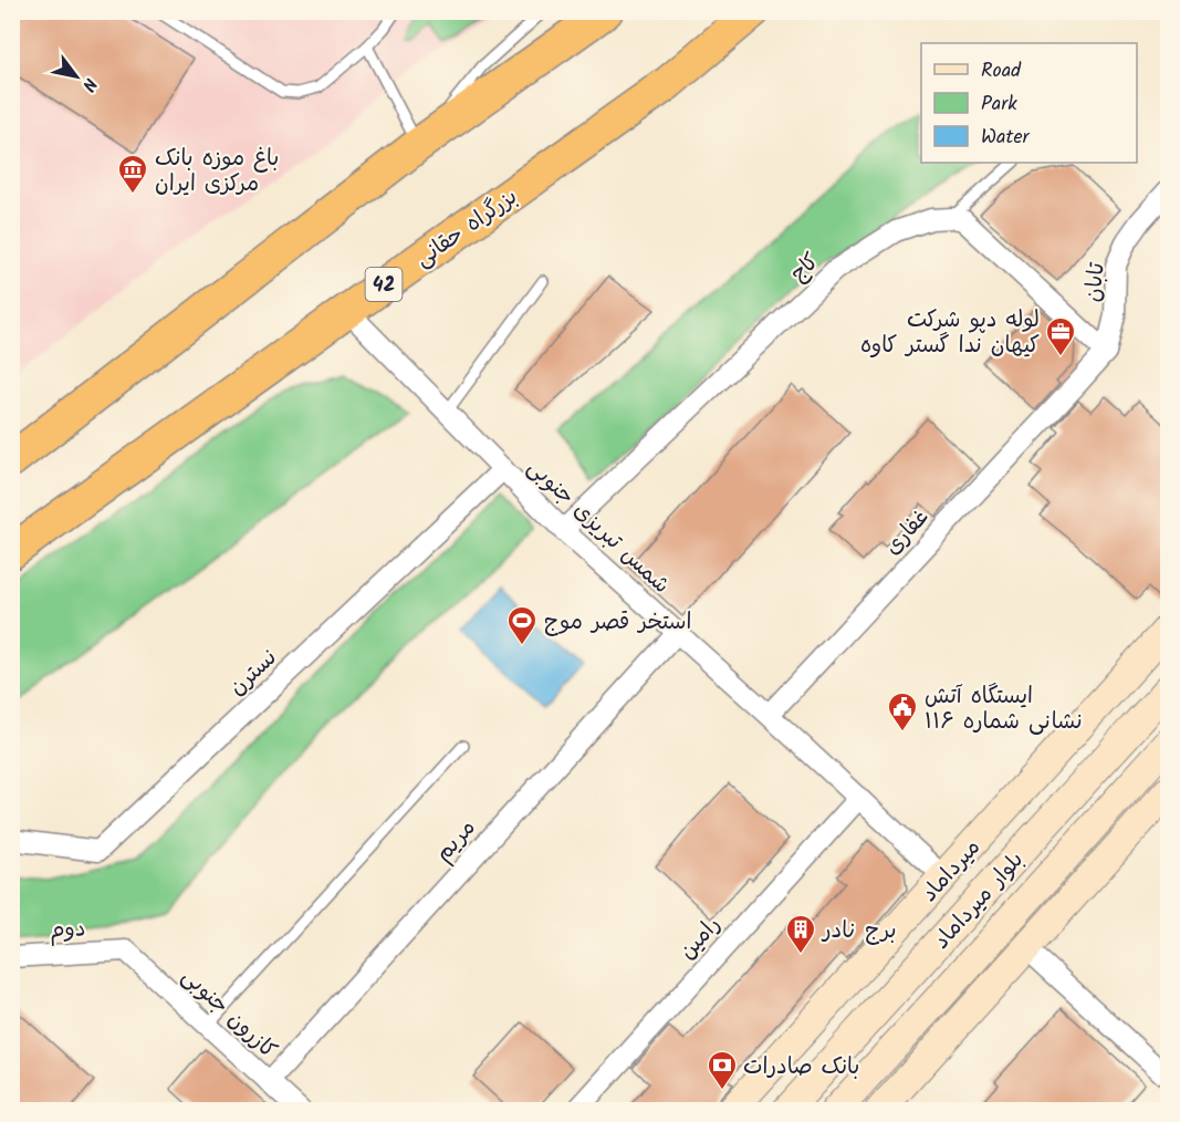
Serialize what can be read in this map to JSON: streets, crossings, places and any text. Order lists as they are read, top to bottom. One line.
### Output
{"streets":{"highway":["بزرگراه حقانی","42"],"main road":["میرداماد","بلوار میرداماد"],"street":["کاج","تابان","شمس تبریزی جنوبی","غفارى","نسترن","مریم","دوم","رامین","کازرون جنوبی"]},"crossings":[["بزرگراه حقانی","شمس تبریزی جنوبی"],["کاج","شمس تبریزی جنوبی"],["تابان","غفارى"],["شمس تبریزی جنوبی","غفارى"],["شمس تبریزی جنوبی","نسترن"],["شمس تبریزی جنوبی","مریم"],["شمس تبریزی جنوبی","میرداماد"],["شمس تبریزی جنوبی","رامین"],["مریم","کازرون جنوبی"],["دوم","کازرون جنوبی"]],"places":{"museum":["باغ موزه بانک مرکزی ایران"],"office":["لوله دپو شرکت کیهان ندا گستر کاوه"],"sports":["استخر قصر موج"],"public building":["ایستگاه آتش نشانی شماره ۱۱۶"],"building":["برج نادر"],"bank":["بانک صادرات"]},"legend":["Road","Park","Water"],"north":"bottom right"}
